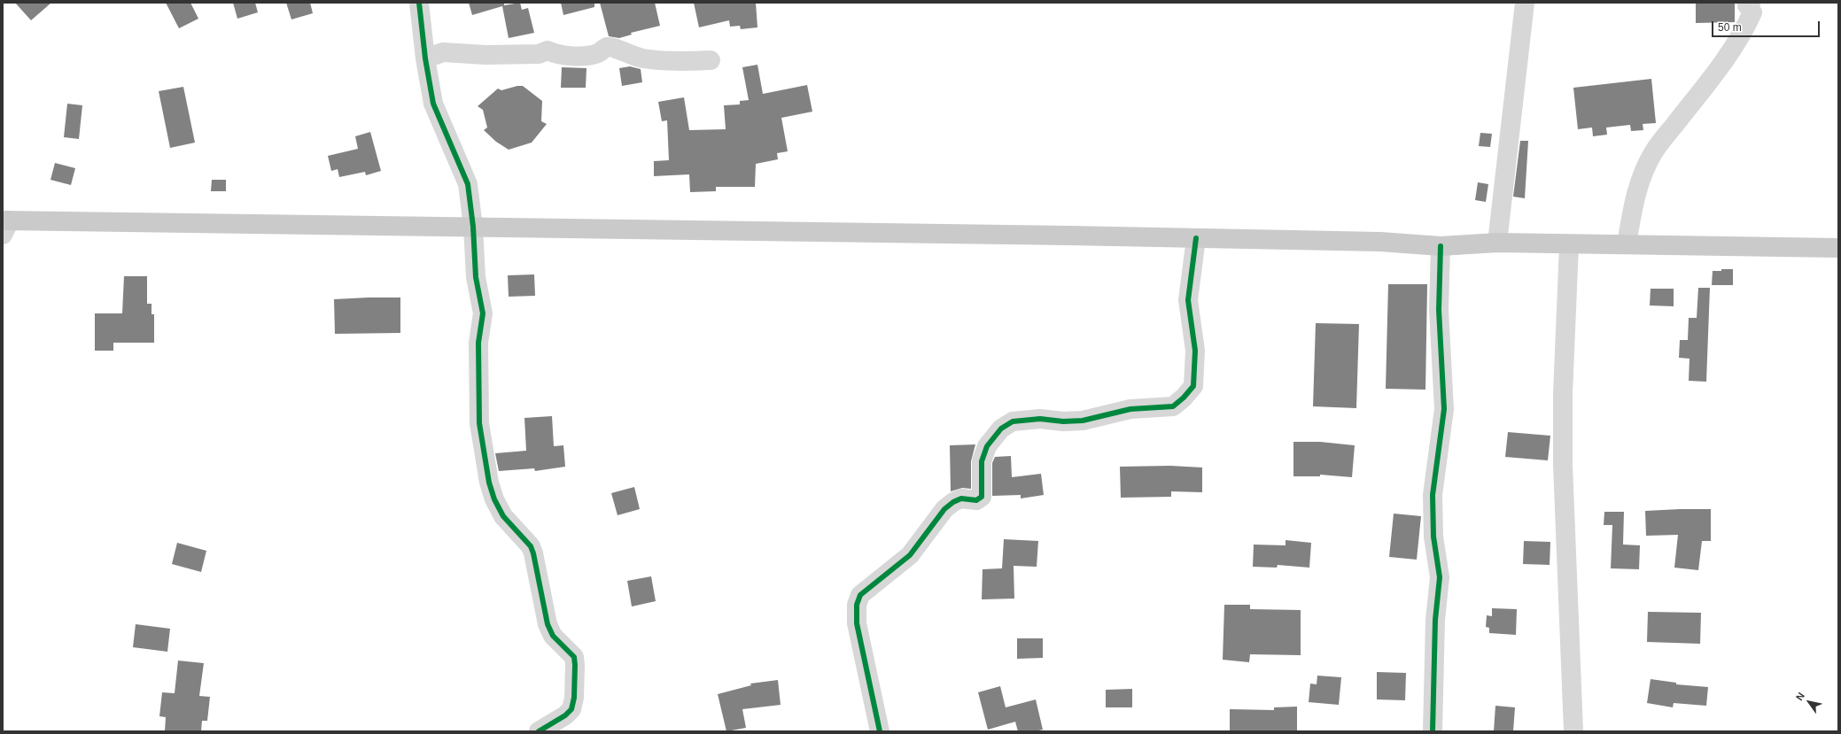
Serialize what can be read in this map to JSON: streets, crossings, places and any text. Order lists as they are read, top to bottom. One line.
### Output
{"scale_bar":"50 m","north":"top left"}
